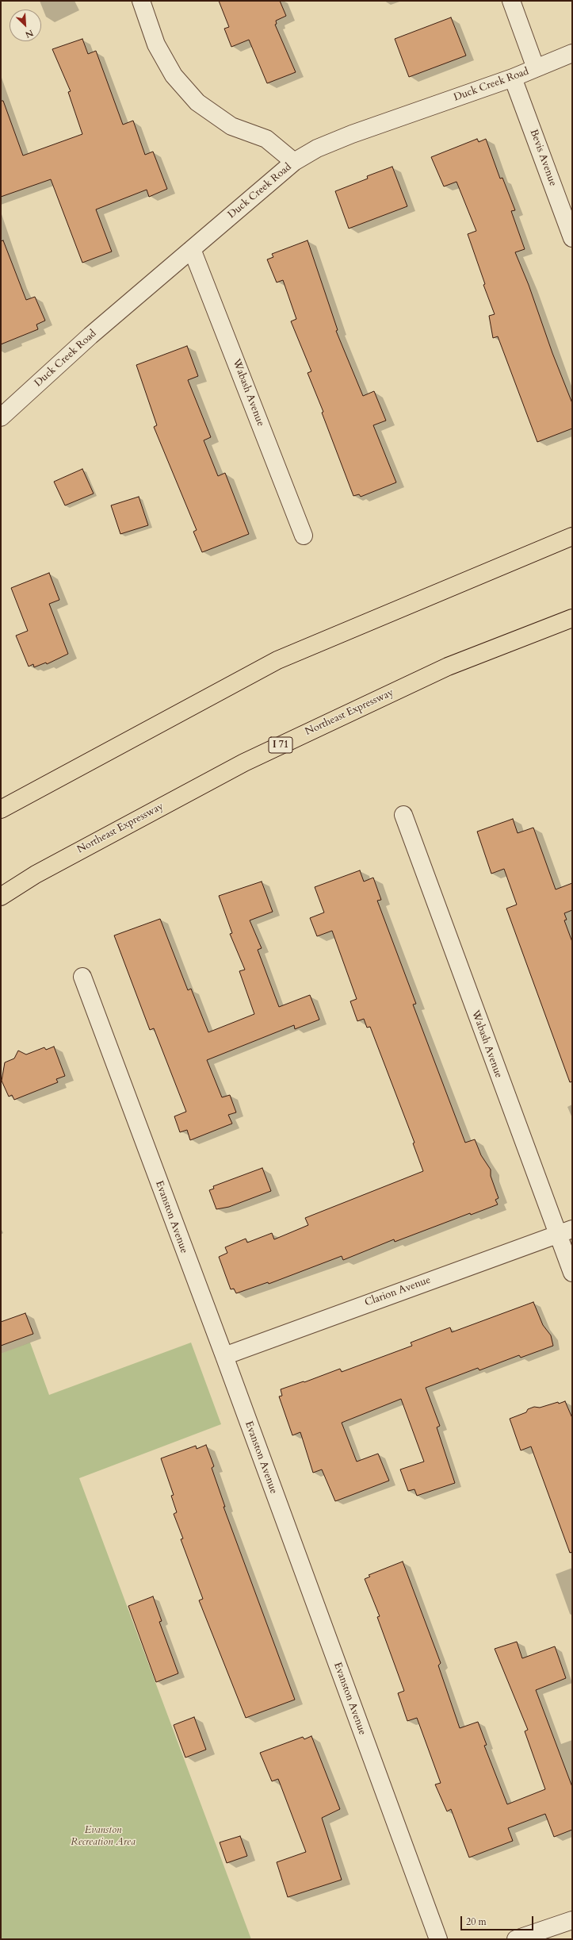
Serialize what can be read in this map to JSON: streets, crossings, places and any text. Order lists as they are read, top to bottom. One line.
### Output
{"streets":{"highway":["Northeast Expressway","I 71"],"street":["Duck Creek Road","Bevis Avenue","Wabash Avenue","Evanston Avenue","Clarion Avenue"]},"crossings":[["Duck Creek Road","Bevis Avenue"],["Duck Creek Road","Wabash Avenue"],["Wabash Avenue","Clarion Avenue"],["Evanston Avenue","Clarion Avenue"]],"parks":["Evanston Recreation Area"],"scale_bar":"20 m","north":"bottom right"}
